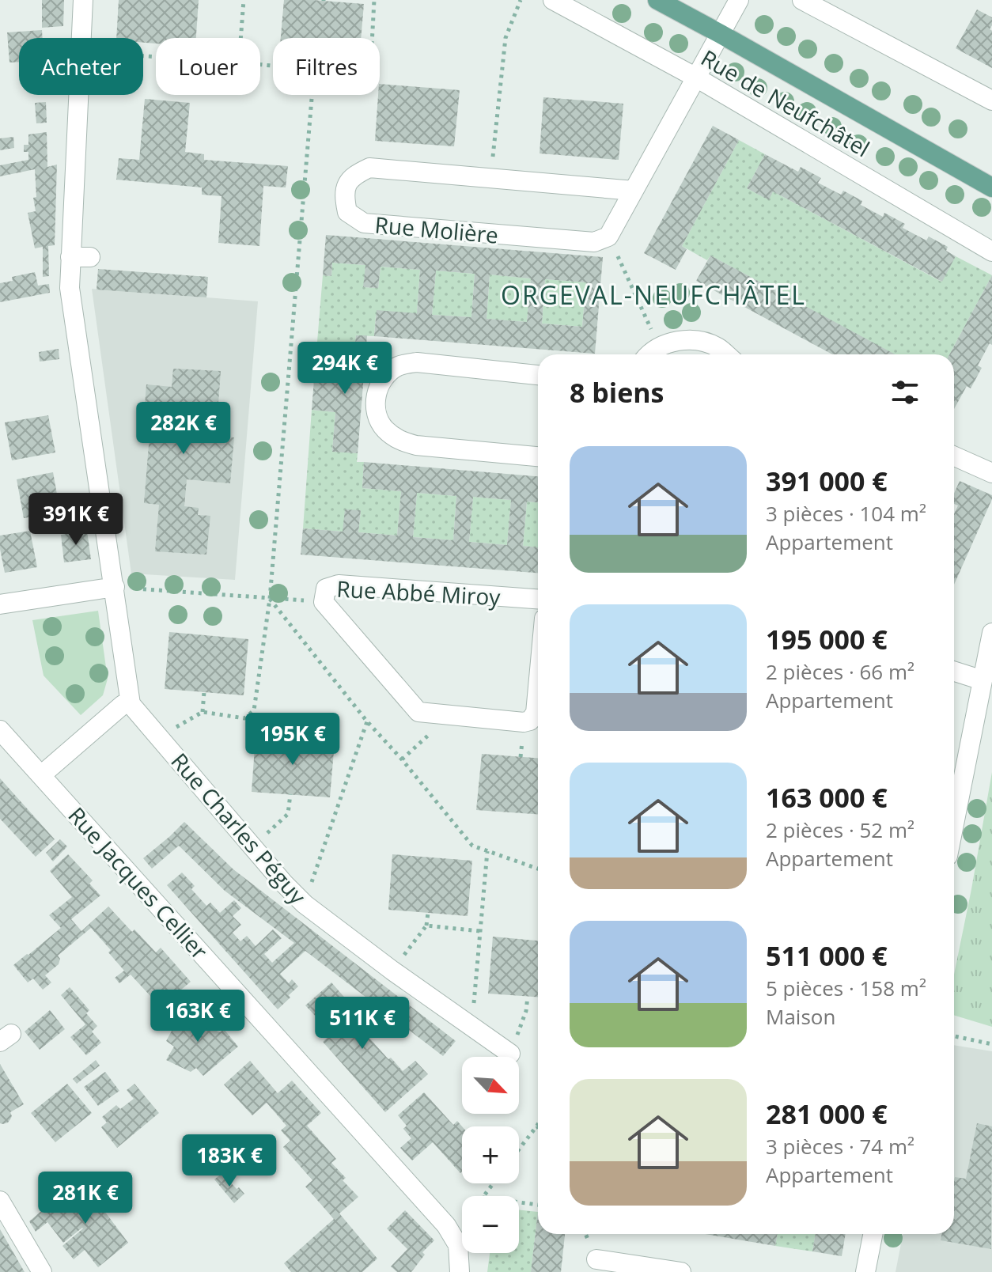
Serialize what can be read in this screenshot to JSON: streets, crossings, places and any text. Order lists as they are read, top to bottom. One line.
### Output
{"streets":{"main road":["Rue de Neufchâtel"],"street":["Rue Molière","Rue Abbé Miroy","Rue Charles Péguy","Rue Jacques Cellier"]},"districts":["ORGEVAL-NEUFCHÂTEL"],"north":"bottom right","page":{"chip":["Acheter","Louer","Filtres"],"price":["294K €","282K €","391K €","195K €","163K €","511K €","183K €","281K €"],"heading":"8 biens","list":[{"name":"391 000 €","note":"3 pièces · 104 m² · Appartement"},{"name":"195 000 €","note":"2 pièces · 66 m² · Appartement"},{"name":"163 000 €","note":"2 pièces · 52 m² · Appartement"},{"name":"511 000 €","note":"5 pièces · 158 m² · Maison"},{"name":"281 000 €","note":"3 pièces · 74 m² · Appartement"}],"map_buttons":["+","−"]}}
